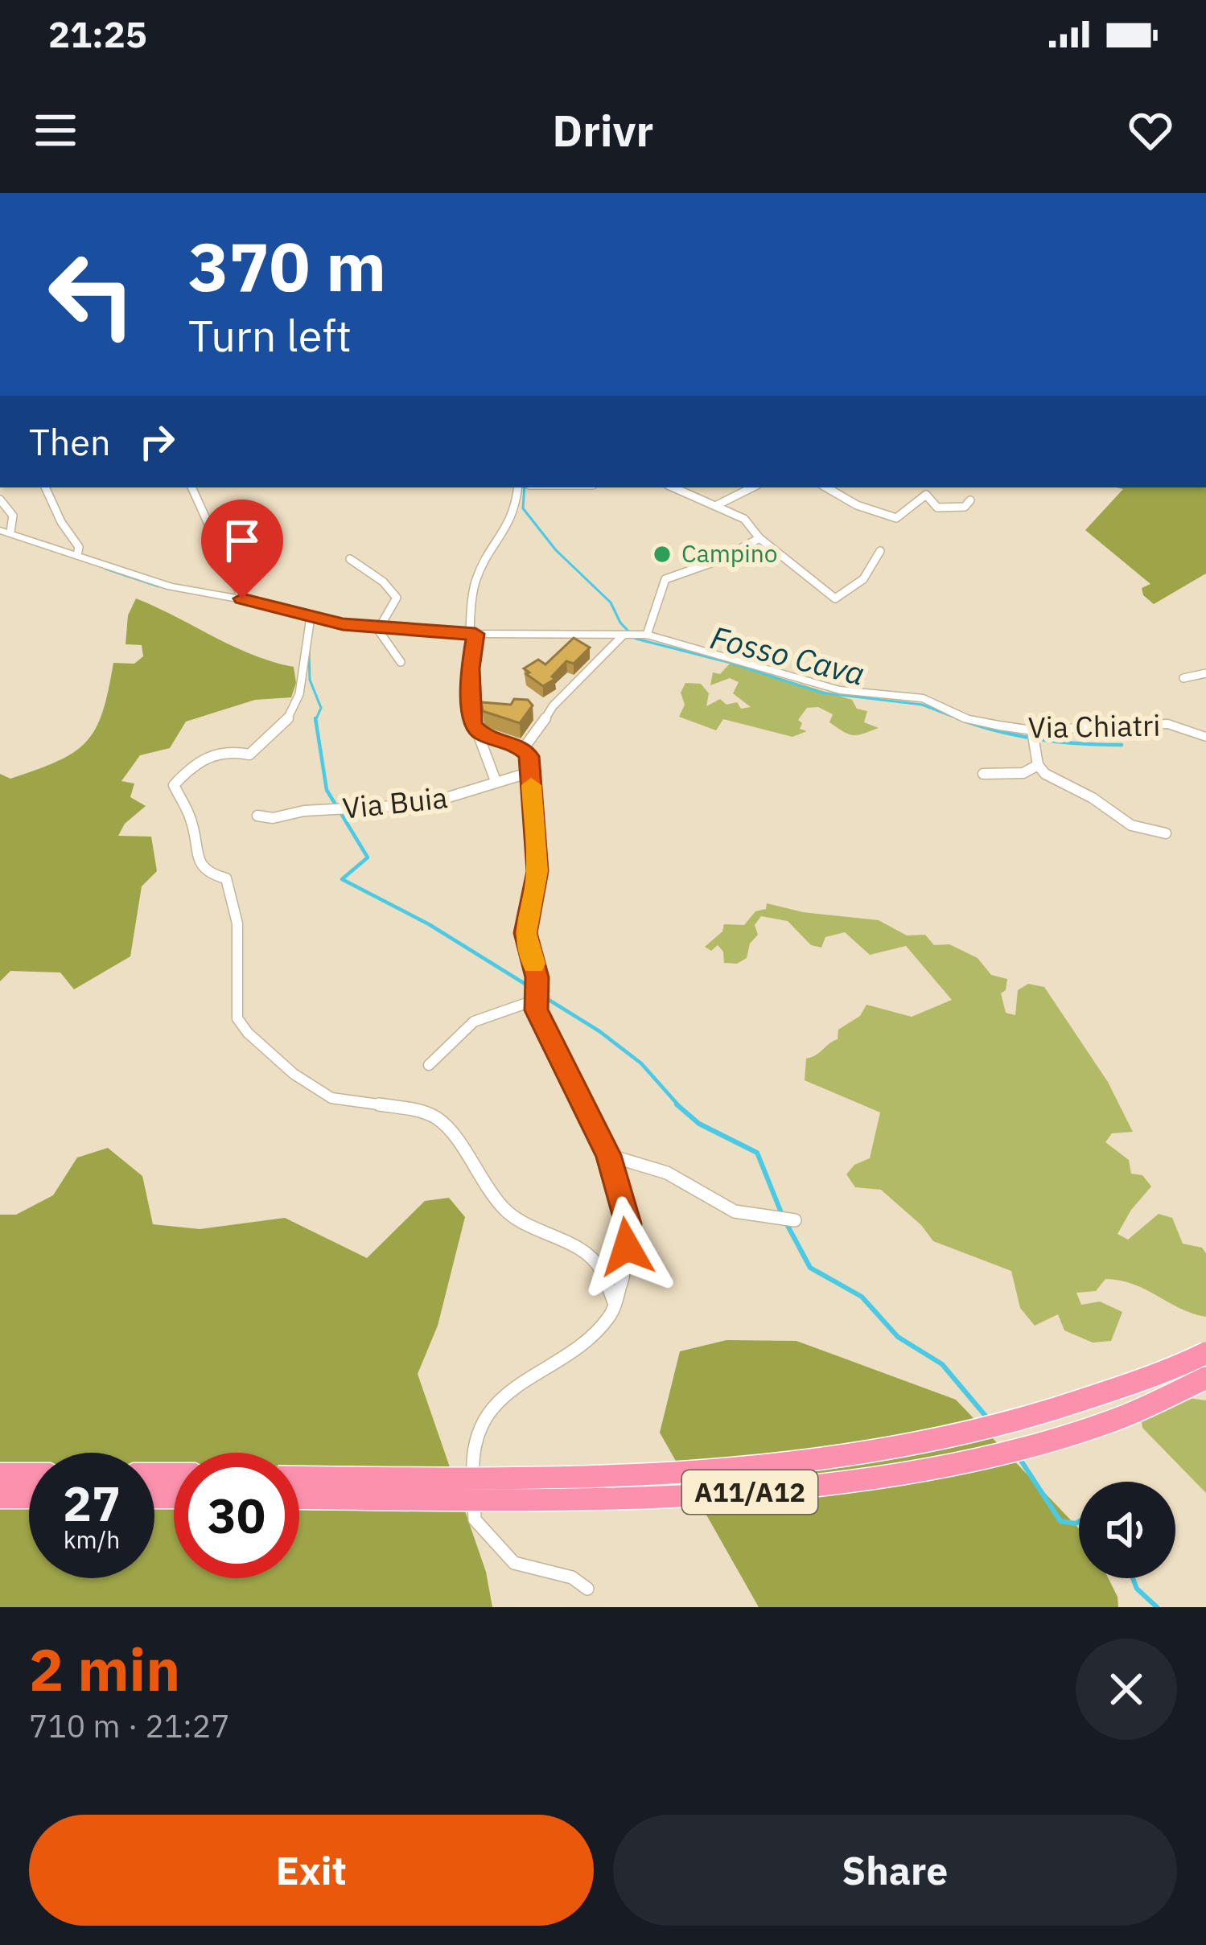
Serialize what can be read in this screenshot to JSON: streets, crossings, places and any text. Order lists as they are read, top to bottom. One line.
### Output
{"streets":{"highway":["A11/A12"],"street":["Via Chiatri","Via Buia"]},"water":["Fosso Cava"],"places":["Campino"],"page":{"status":"21:25","header":"Drivr","turn":["370 m","Turn left"],"then":"Then","speed":"27 km/h","limit":"30","heading":["2 min","710 m · 21:27"],"buttons":["Exit","Share"]}}
